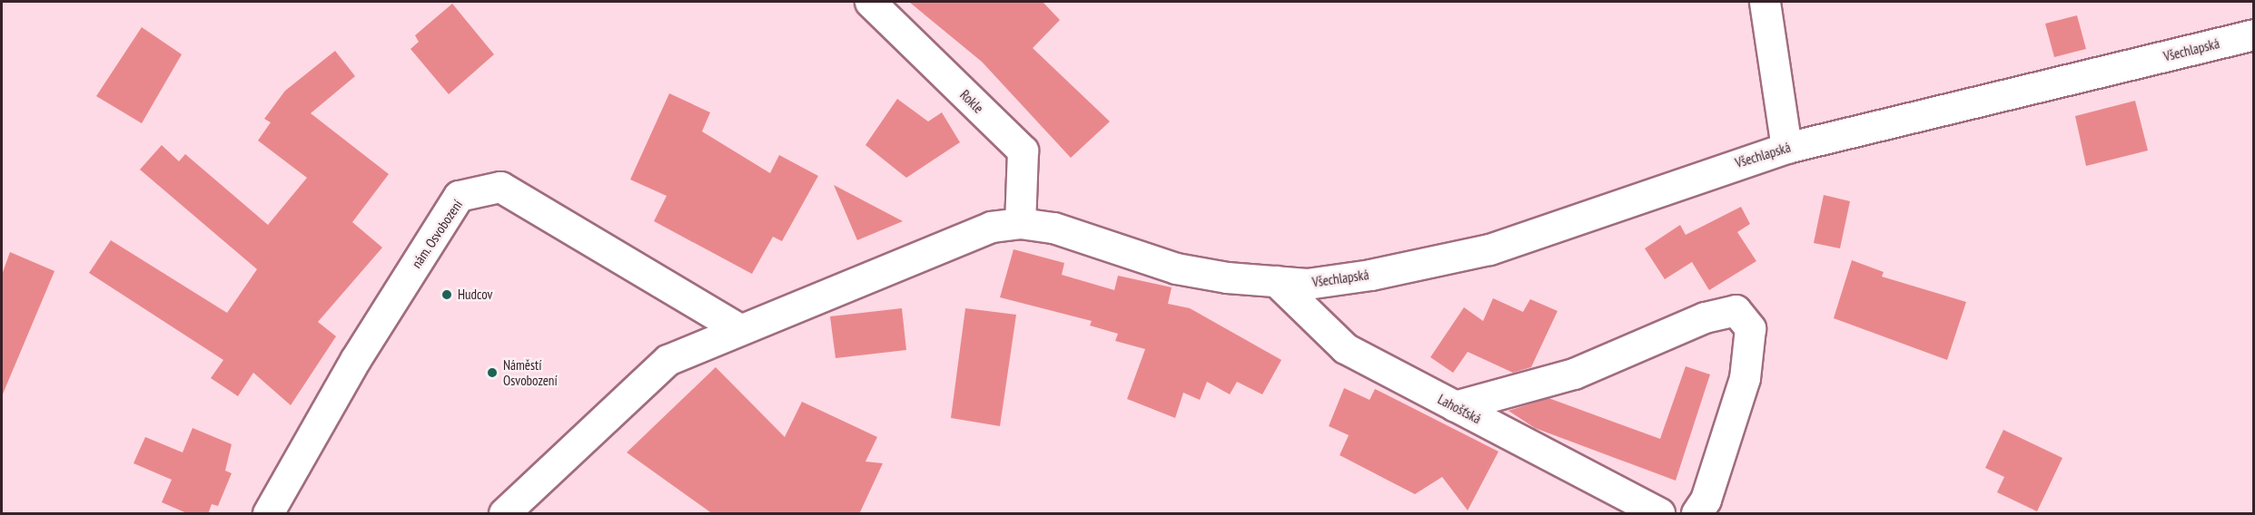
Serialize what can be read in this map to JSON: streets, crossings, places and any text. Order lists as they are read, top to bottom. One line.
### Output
{"streets":{"street":["Všechlapská","Rokle","nám. Osvobození","Lahošťská"]},"crossings":[["Všechlapská","Rokle"],["Všechlapská","Lahošťská"]],"places":["Hudcov","Náměstí Osvobození"]}
